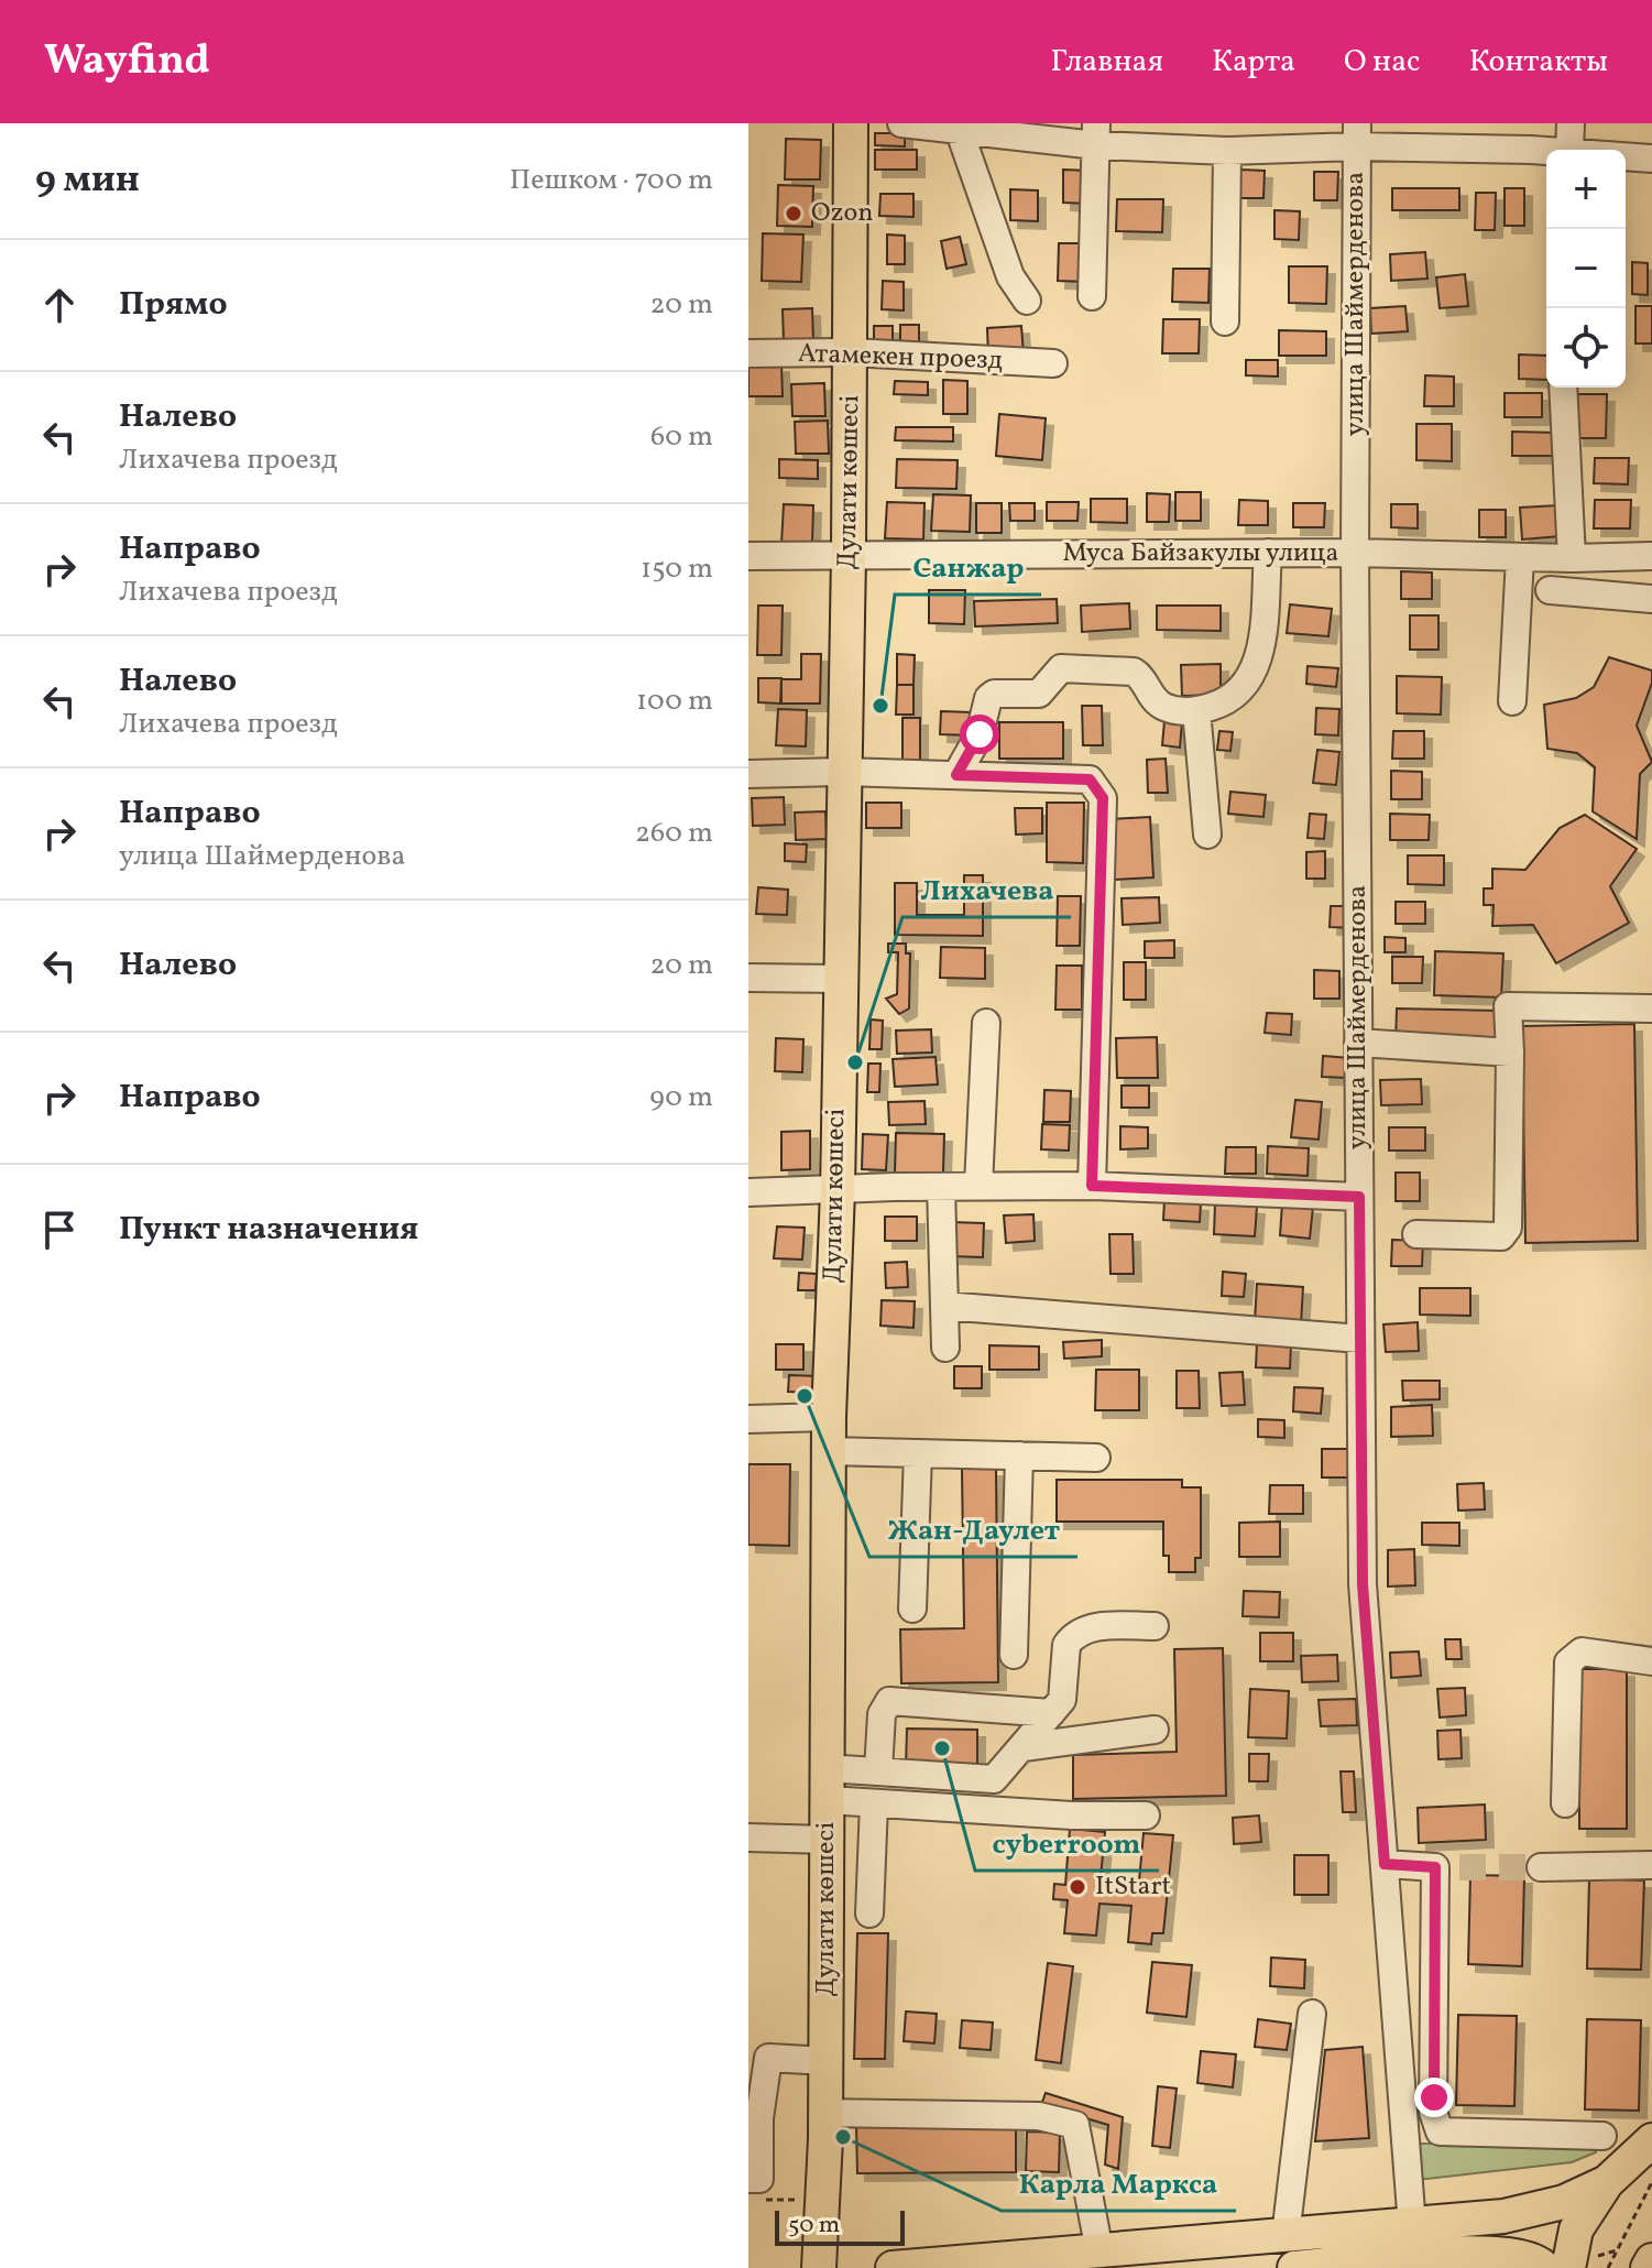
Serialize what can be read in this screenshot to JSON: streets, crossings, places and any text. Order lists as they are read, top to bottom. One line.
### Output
{"streets":{"main road":["Дулати көшесі"],"street":["улица Шаймерденова","Атамекен проезд","Муса Байзакулы улица"]},"crossings":[["улица Шаймерденова","Муса Байзакулы улица"],["Атамекен проезд","Дулати көшесі"],["Дулати көшесі","Муса Байзакулы улица"]],"places":["Ozon","Санжар","Лихачева","Жан-Даулет","cyberroom","ItStart","Карла Маркса"],"scale_bar":"50 m","page":{"header":"Wayfind","nav":["Главная","Карта","О нас","Контакты"],"heading":["9 мин","Пешком · 700 m"],"map_buttons":["+","−"],"list":[["Прямо","20 m"],["Налево","Лихачева проезд","60 m"],["Направо","Лихачева проезд","150 m"],["Налево","Лихачева проезд","100 m"],["Направо","улица Шаймерденова","260 m"],["Налево","20 m"],["Направо","90 m"],"Пункт назначения"],"scale":"50 m"}}
